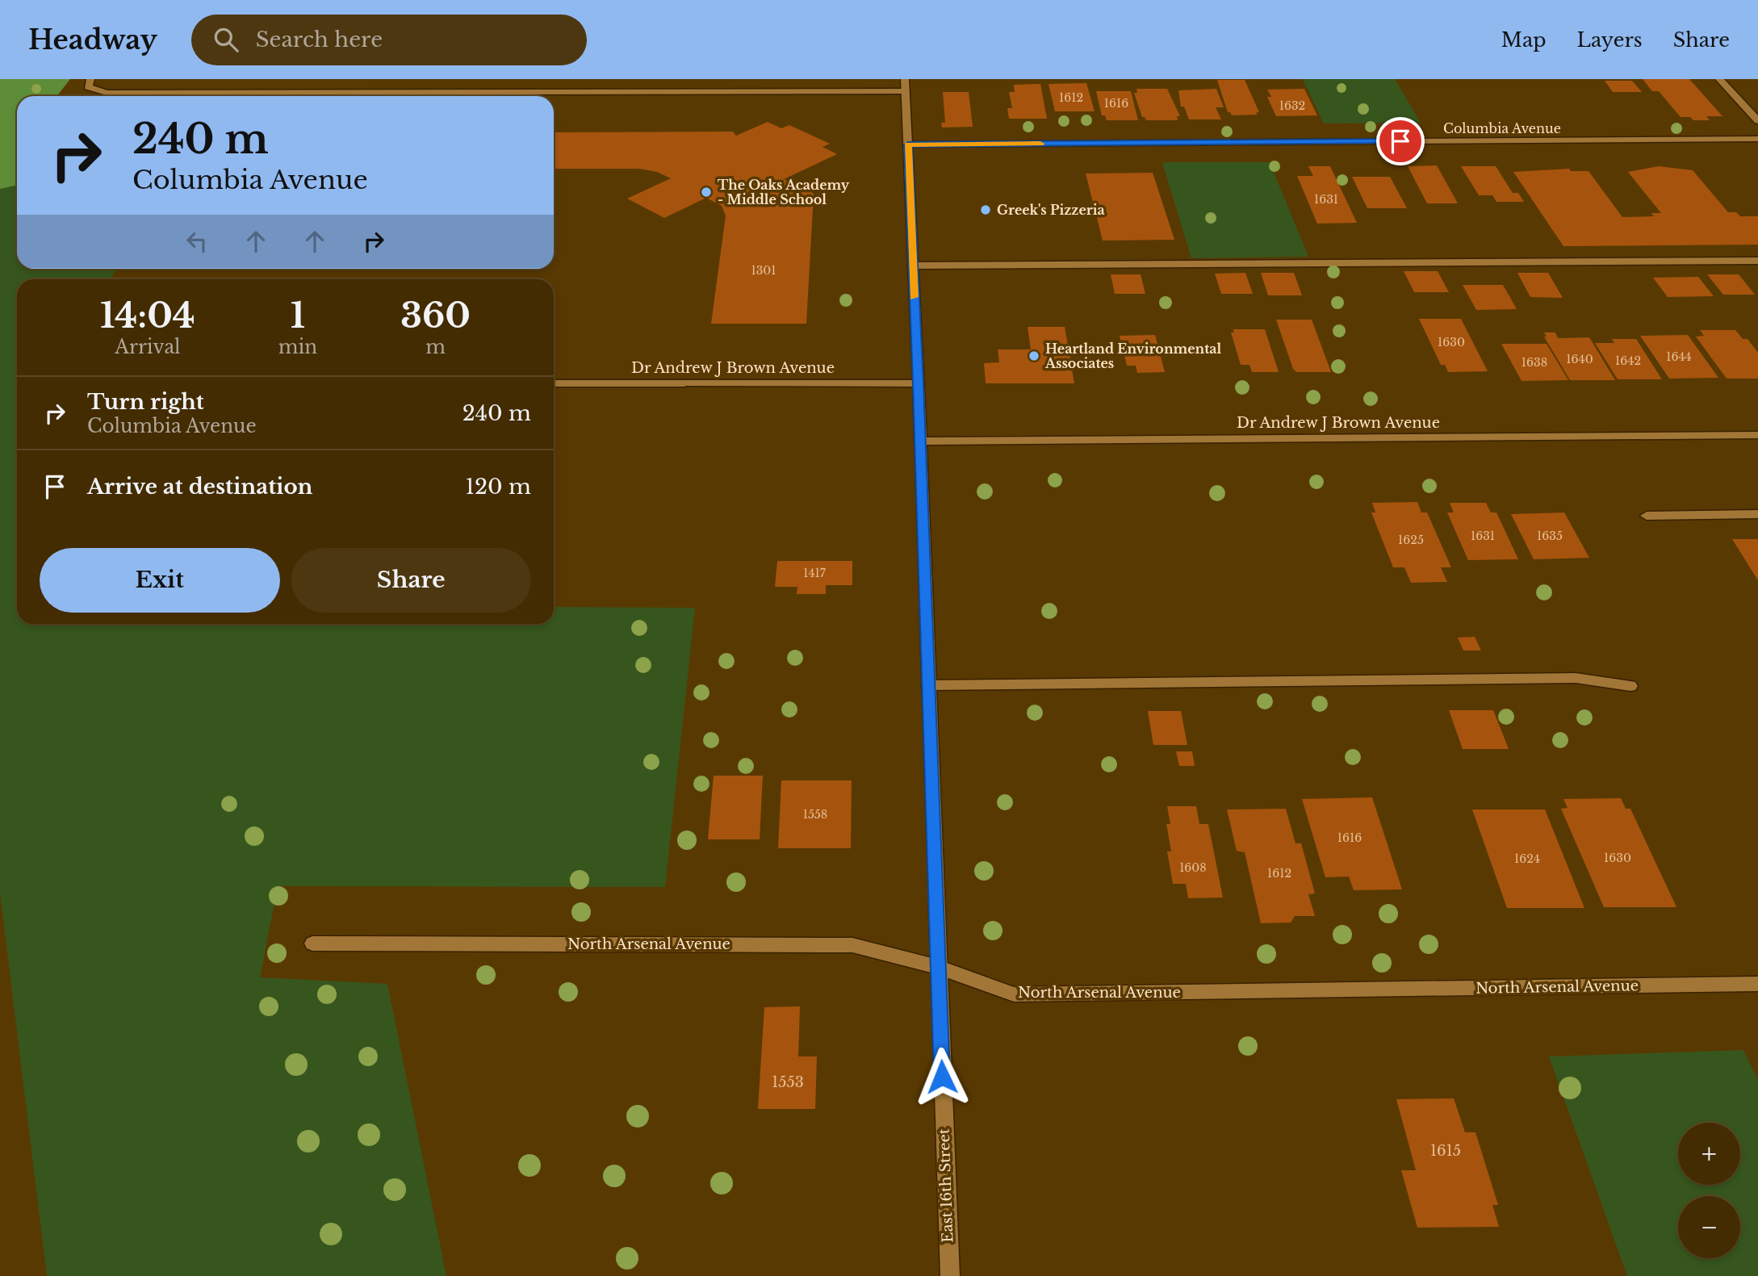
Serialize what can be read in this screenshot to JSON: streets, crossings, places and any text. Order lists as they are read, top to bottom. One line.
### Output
{"streets":{"street":["Columbia Avenue","Dr Andrew J Brown Avenue","North Arsenal Avenue","East 16th Street"]},"crossings":[["Columbia Avenue","East 16th Street"],["Dr Andrew J Brown Avenue","East 16th Street"],["North Arsenal Avenue","East 16th Street"]],"places":["The Oaks Academy - Middle School","Greek's Pizzeria","Heartland Environmental Associates"],"house_numbers":["1612","1616","1632","1631","1301","1630","1644","1640","1642","1638","1631","1635","1625","1417","1558","1616","1630","1624","1608","1612","1553","1615"],"page":{"header":"Headway","search":"Search here","nav":["Map","Layers","Share"],"turn":["240 m","Columbia Avenue"],"eta":["14:04","Arrival","1","min","360","m"],"list":[{"name":"Turn right","note":"Columbia Avenue","value":"240 m"},{"name":"Arrive at destination","value":"120 m"}],"buttons":["Exit","Share"],"map_buttons":["+","−"]}}
